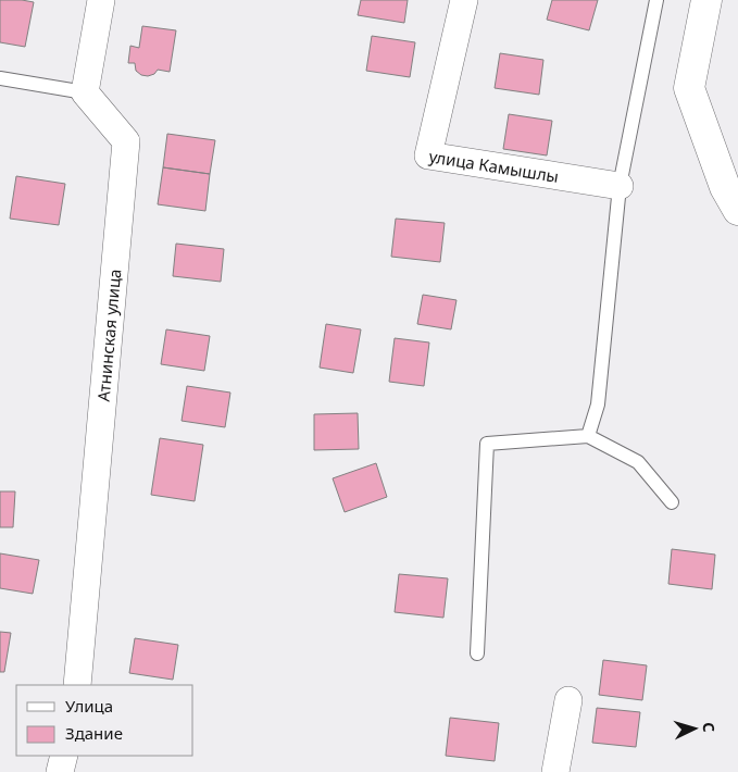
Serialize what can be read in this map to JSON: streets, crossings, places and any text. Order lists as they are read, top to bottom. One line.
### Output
{"streets":{"street":["улица Камышлы","Атнинская улица"]},"legend":["Улица","Здание"],"north":"right"}
